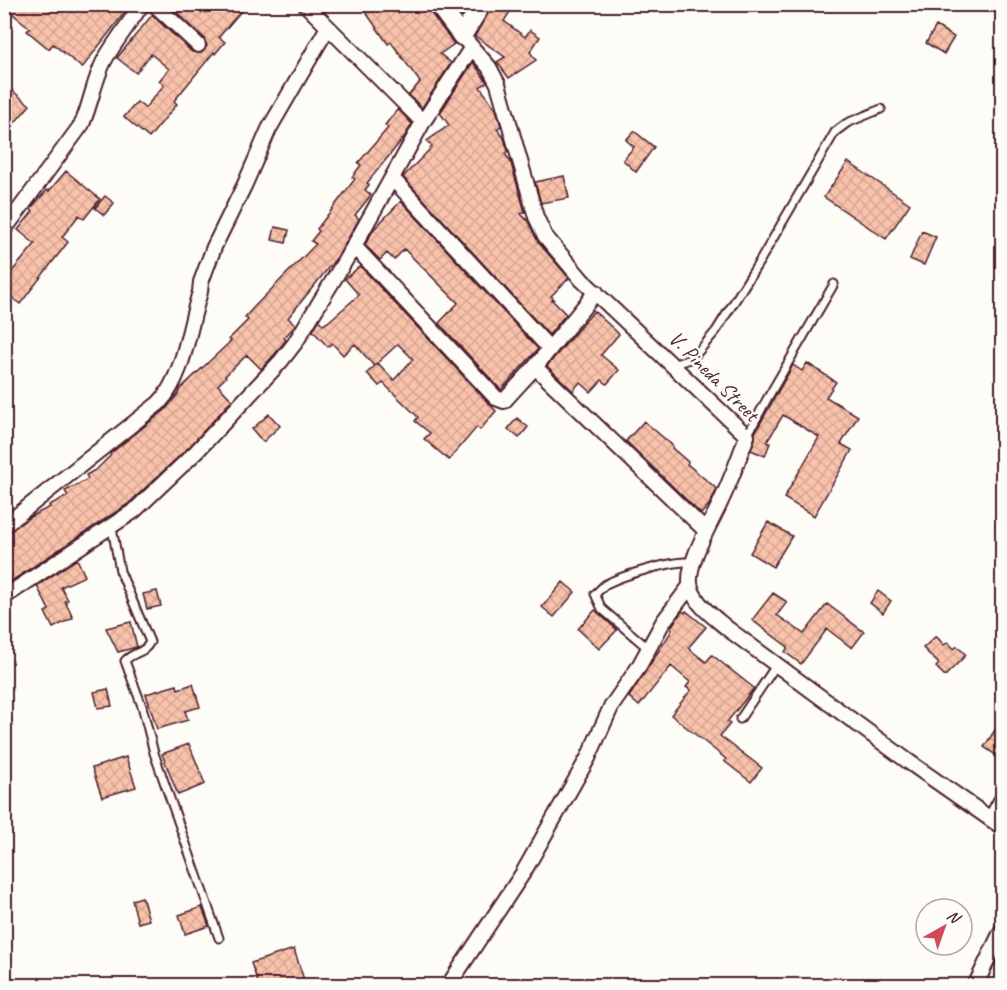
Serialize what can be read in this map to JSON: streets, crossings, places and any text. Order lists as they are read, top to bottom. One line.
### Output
{"streets":{"street":["V. Pineda Street"]},"north":"top right"}
